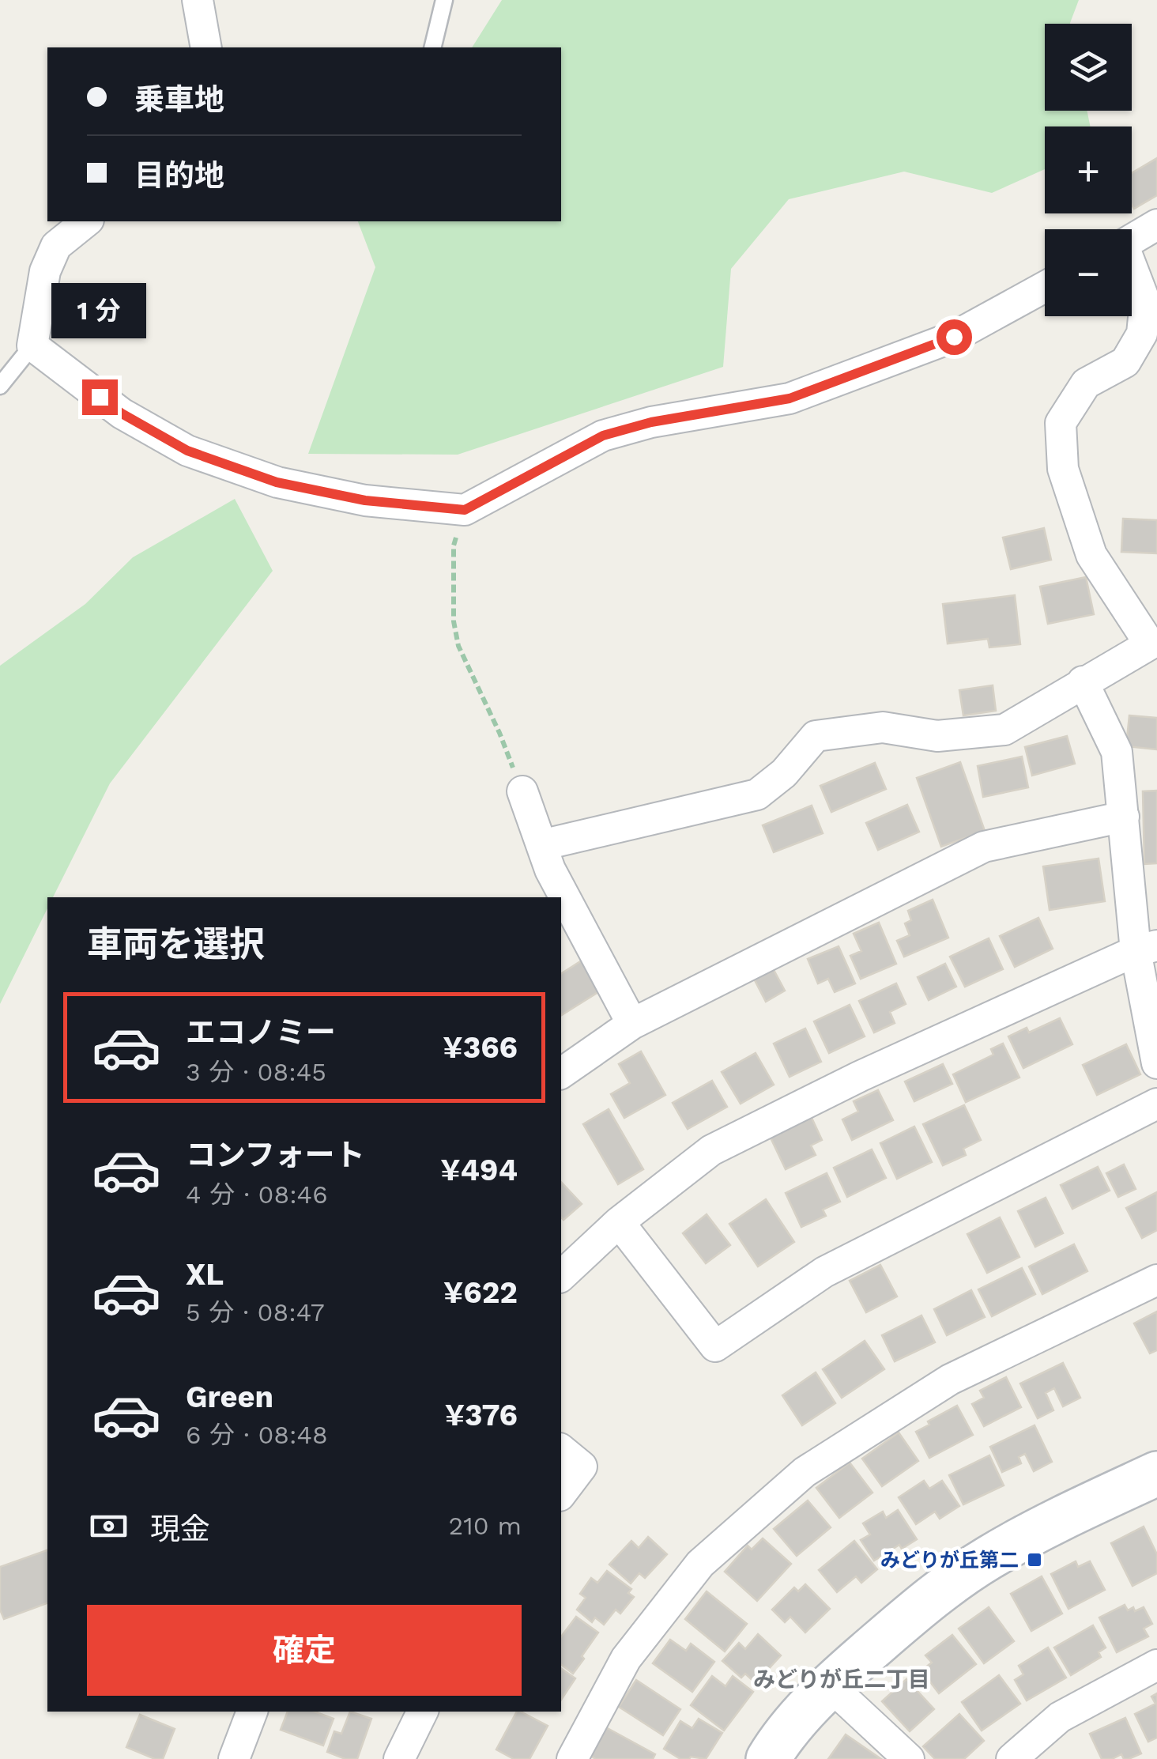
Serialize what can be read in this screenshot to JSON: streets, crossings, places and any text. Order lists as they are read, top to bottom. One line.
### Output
{"districts":["みどりが丘二丁目"],"places":{"transit":["みどりが丘第二"]},"page":{"map_buttons":["+","−"],"banner":["乗車地","目的地"],"bubble":"1 分","heading":"車両を選択","list":[{"name":"エコノミー","note":"3 分 · 08:45","value":"¥366"},{"name":"コンフォート","note":"4 分 · 08:46","value":"¥494"},{"name":"XL","note":"5 分 · 08:47","value":"¥622"},{"name":"Green","note":"6 分 · 08:48","value":"¥376"}],"pay":["現金","210 m"],"buttons":"確定"}}
